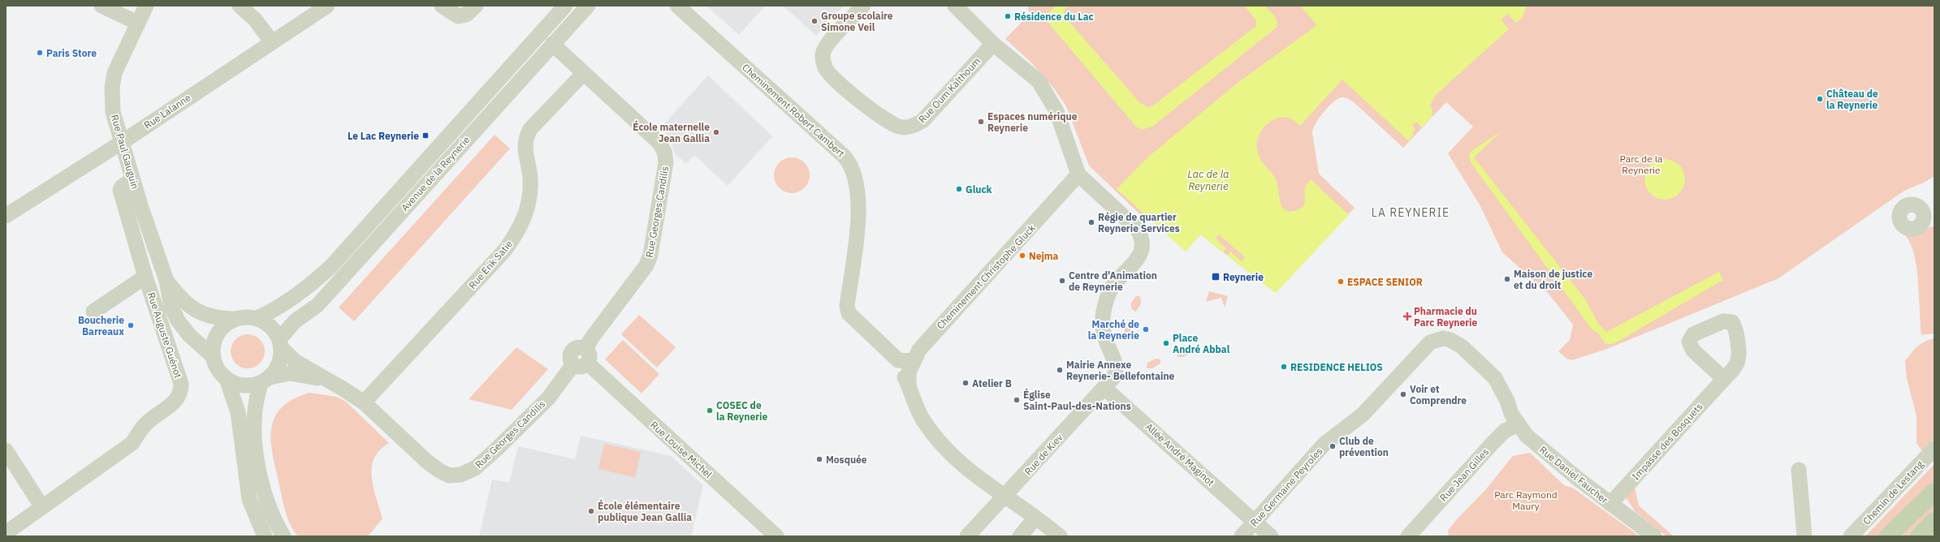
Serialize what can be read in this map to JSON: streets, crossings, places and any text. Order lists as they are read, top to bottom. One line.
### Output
{"streets":{"street":["Rue Oum Kalthoum","Cheminement Robert Cambert","Rue Lalanne","Rue Paul Gauguin","Avenue de la Reynerie","Rue Georges Candilis","Rue Erik Satie","Cheminement Christophe Gluck","Rue Auguste Guénot","Impasse des Bosquets","Rue Louise Michel","Rue de Kiev","Allée André Maginot","Rue Jean Gilles","Rue Daniel Faucher","Rue Germaine Peyroles","Chemin de Lestang"]},"crossings":[["Cheminement Robert Cambert","Cheminement Christophe Gluck"],["Rue Lalanne","Rue Paul Gauguin"],["Rue Paul Gauguin","Avenue de la Reynerie"],["Rue Paul Gauguin","Rue Georges Candilis"],["Rue Paul Gauguin","Rue Auguste Guénot"],["Avenue de la Reynerie","Rue Georges Candilis"],["Rue Georges Candilis","Rue Erik Satie"],["Rue Georges Candilis","Rue Louise Michel"],["Cheminement Christophe Gluck","Rue de Kiev"],["Impasse des Bosquets","Rue Daniel Faucher"],["Rue de Kiev","Allée André Maginot"],["Allée André Maginot","Rue Germaine Peyroles"],["Rue Jean Gilles","Rue Daniel Faucher"],["Rue Daniel Faucher","Rue Germaine Peyroles"]],"districts":["LA REYNERIE"],"water":["Lac de la Reynerie"],"parks":["Parc de la Reynerie","Parc Raymond Maury"],"places":{"other":["Résidence du Lac","Groupe scolaire Simone Veil","Paris Store","Château de la Reynerie","Espaces numérique Reynerie","École maternelle Jean Gallia","Gluck","Régie de quartier Reynerie Services","Nejma","Maison de justice et du droit","Centre d'Animation de Reynerie","ESPACE SENIOR","Boucherie Barreaux","Marché de la Reynerie","Place André Abbal","RESIDENCE HELIOS","Mairie Annexe Reynerie- Bellefontaine","Atelier B","Voir et Comprendre","Église Saint-Paul-des-Nations","COSEC de la Reynerie","Club de prévention","Mosquée","École élémentaire publique Jean Gallia"],"transit":["Le Lac Reynerie","Reynerie"],"health":["Pharmacie du Parc Reynerie"]}}
